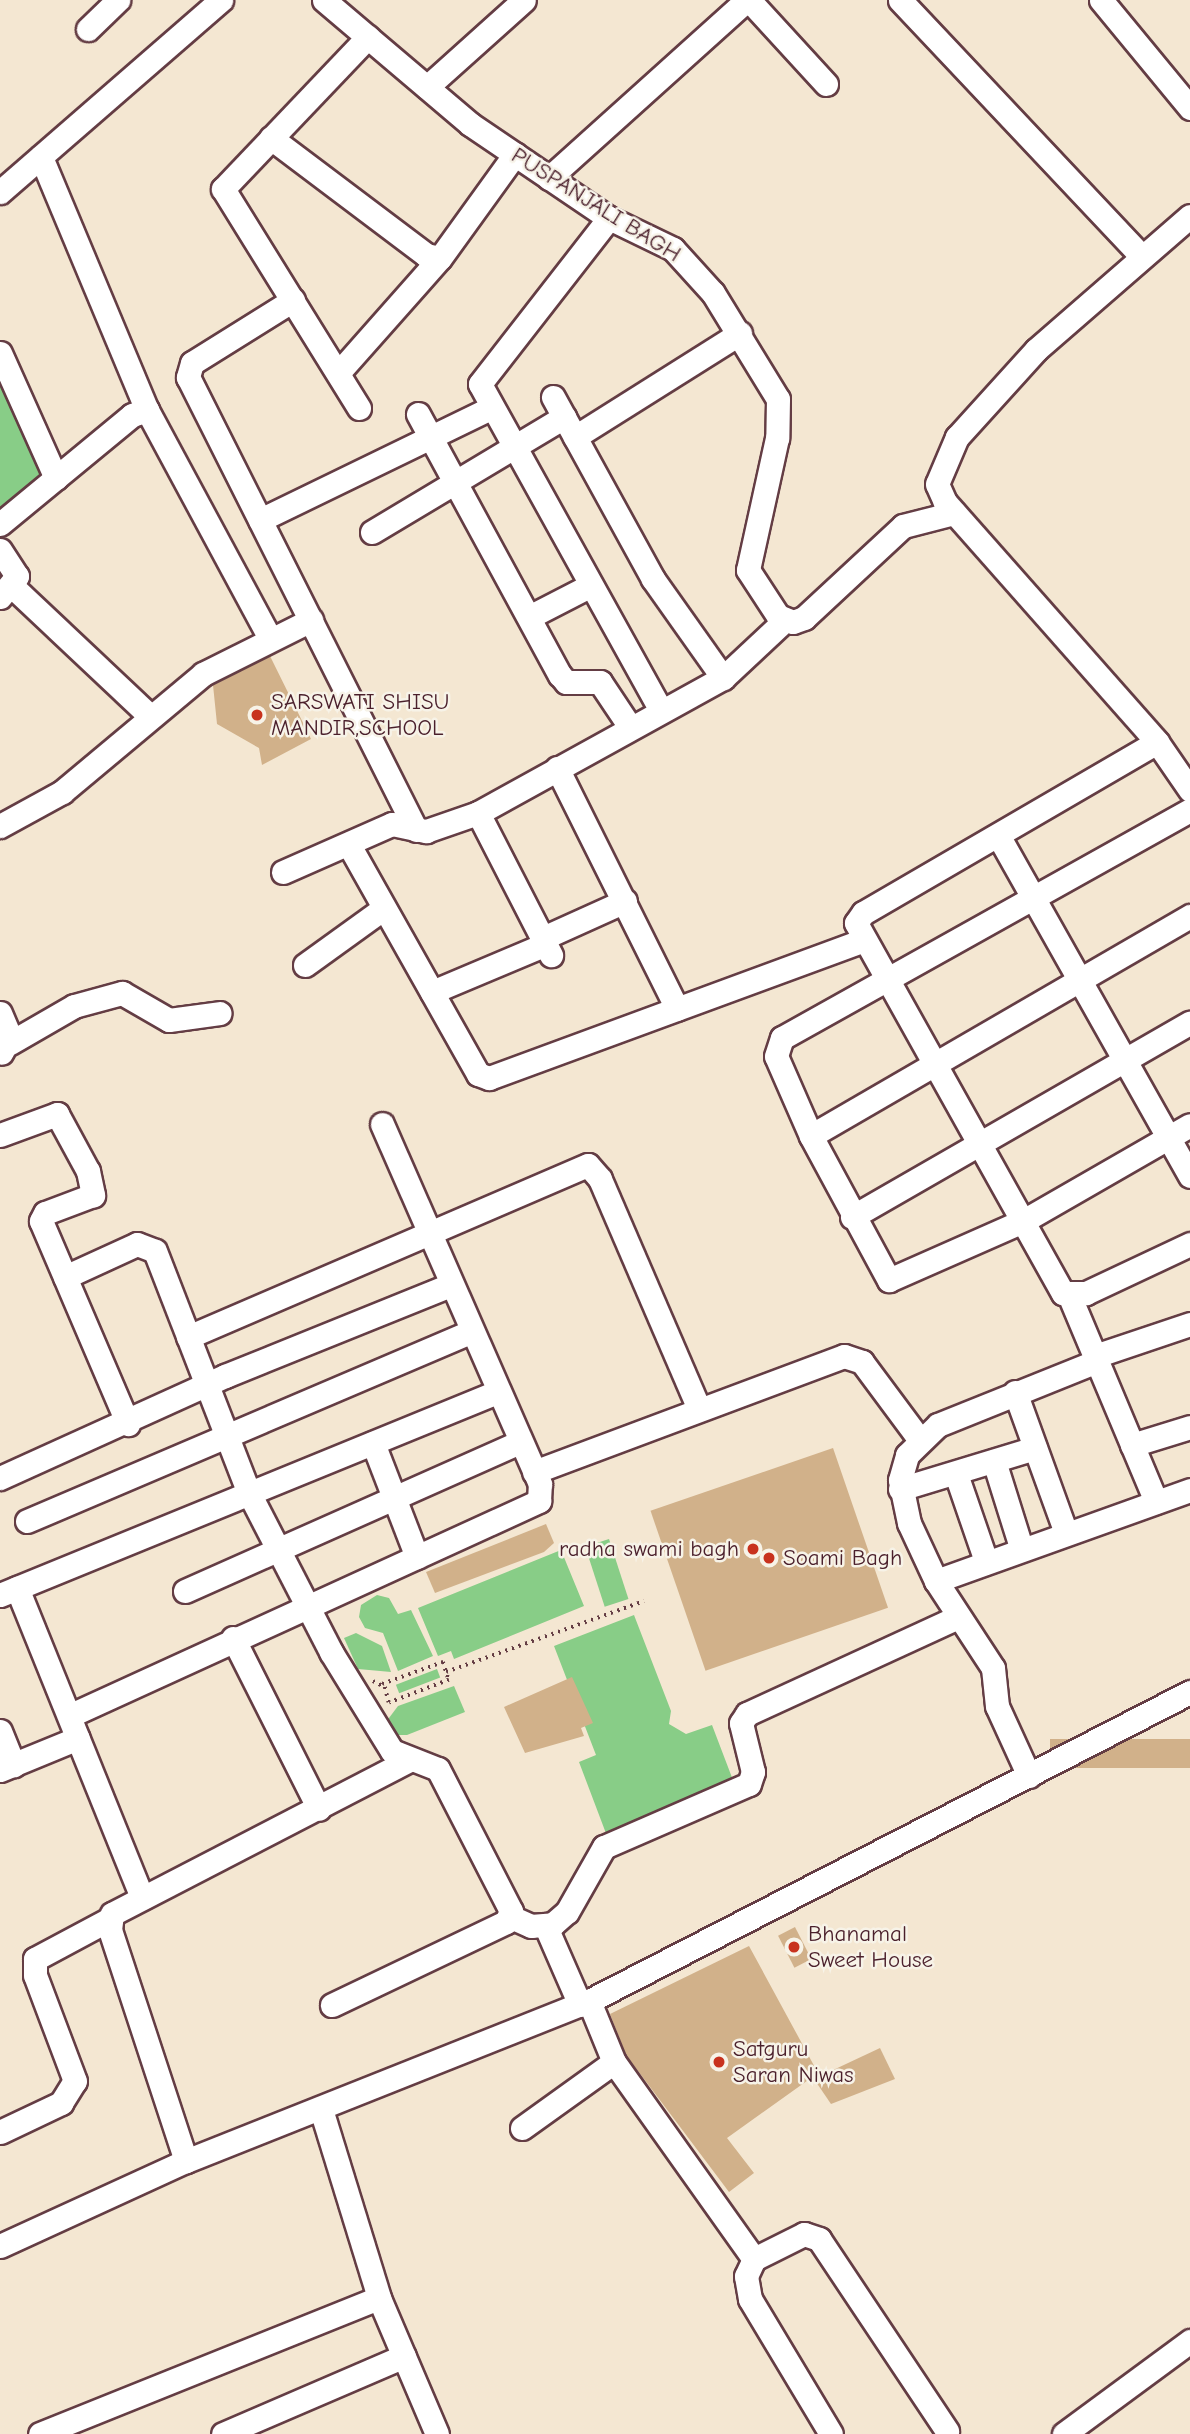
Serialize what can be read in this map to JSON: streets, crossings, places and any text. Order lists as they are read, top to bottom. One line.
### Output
{"streets":{"street":["PUSPANJALI BAGH"]},"places":["SARSWATI SHISU MANDIR,SCHOOL","radha swami bagh","Soami Bagh","Bhanamal Sweet House","Satguru Saran Niwas"]}
